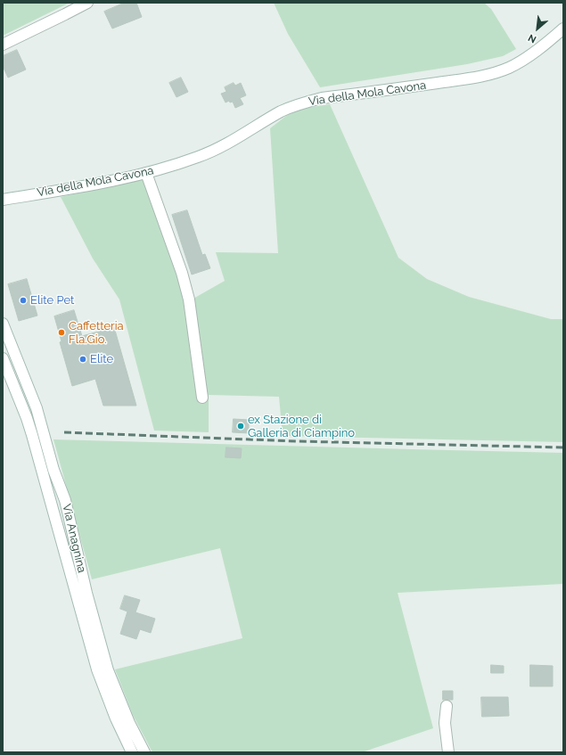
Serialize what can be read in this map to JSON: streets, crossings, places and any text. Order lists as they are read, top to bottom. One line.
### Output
{"streets":{"main road":["Via della Mola Cavona","Via Anagnina"]},"places":["Elite Pet","Caffetteria Fla.Gio.","Elite","ex Stazione di Galleria di Ciampino"],"north":"bottom left"}
